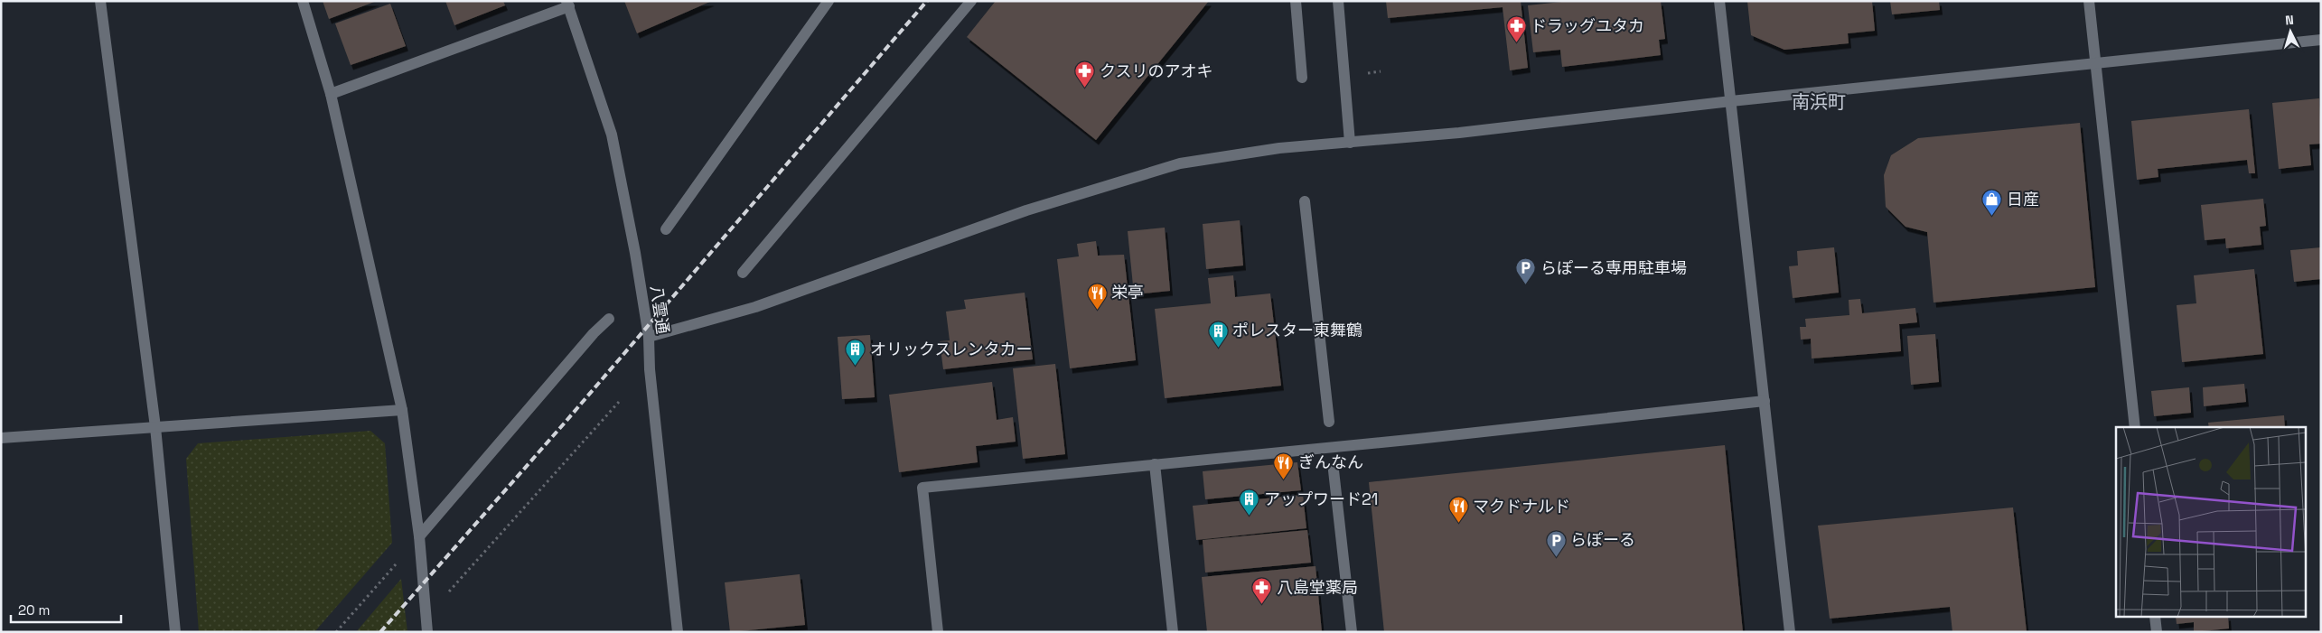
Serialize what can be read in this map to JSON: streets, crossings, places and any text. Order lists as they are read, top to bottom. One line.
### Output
{"streets":{"street":["八雲通"]},"districts":["南浜町"],"places":{"pharmacy":["ドラッグユタカ","クスリのアオキ","八島堂薬局"],"shop":["日産"],"parking":["らぽーる専用駐車場","らぽーる"],"restaurant":["栄亭","ぎんなん","マクドナルド"],"building":["ポレスター東舞鶴","オリックスレンタカー","アップワード21"]},"scale_bar":"20 m","north":"top"}
